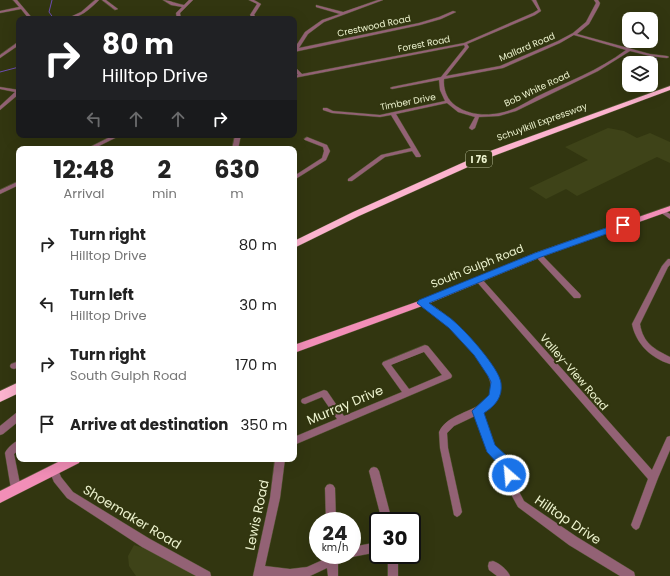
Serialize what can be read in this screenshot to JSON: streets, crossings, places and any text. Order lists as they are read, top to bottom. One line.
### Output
{"streets":{"highway":["Schuylkill Expressway","I 76"],"main road":["South Gulph Road"],"street":["Crestwood Road","Forest Road","Mallard Road","Bob White Road","Timber Drive","Valley-View Road","Murray Drive","Lewis Road","Shoemaker Road","Hilltop Drive"]},"crossings":[["Bob White Road","Timber Drive"],["South Gulph Road","Valley-View Road"]],"page":{"turn":["80 m","Hilltop Drive"],"eta":["12:48","Arrival","2","min","630","m"],"list":[{"name":"Turn right","note":"Hilltop Drive","value":"80 m"},{"name":"Turn left","note":"Hilltop Drive","value":"30 m"},{"name":"Turn right","note":"South Gulph Road","value":"170 m"},{"name":"Arrive at destination","value":"350 m"}],"speed":"24 km/h","limit":"30"}}
